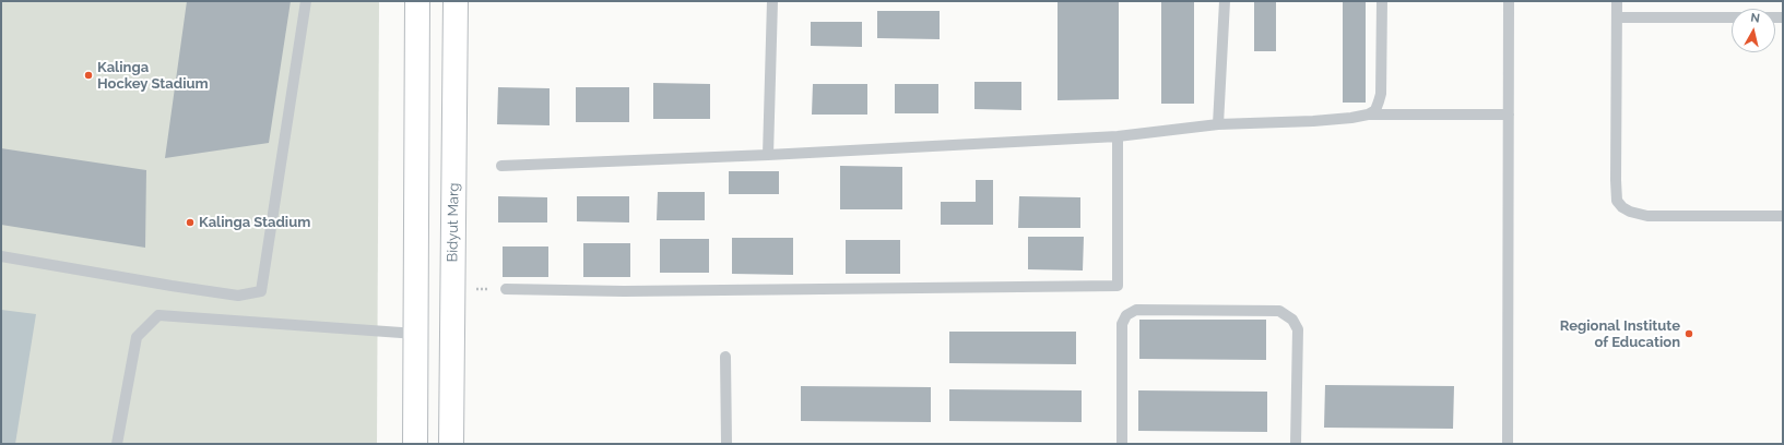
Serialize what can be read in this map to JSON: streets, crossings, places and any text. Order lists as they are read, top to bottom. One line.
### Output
{"streets":{"main road":["Bidyut Marg"]},"places":["Kalinga Hockey Stadium","Kalinga Stadium","Regional Institute of Education"],"north":"top"}
